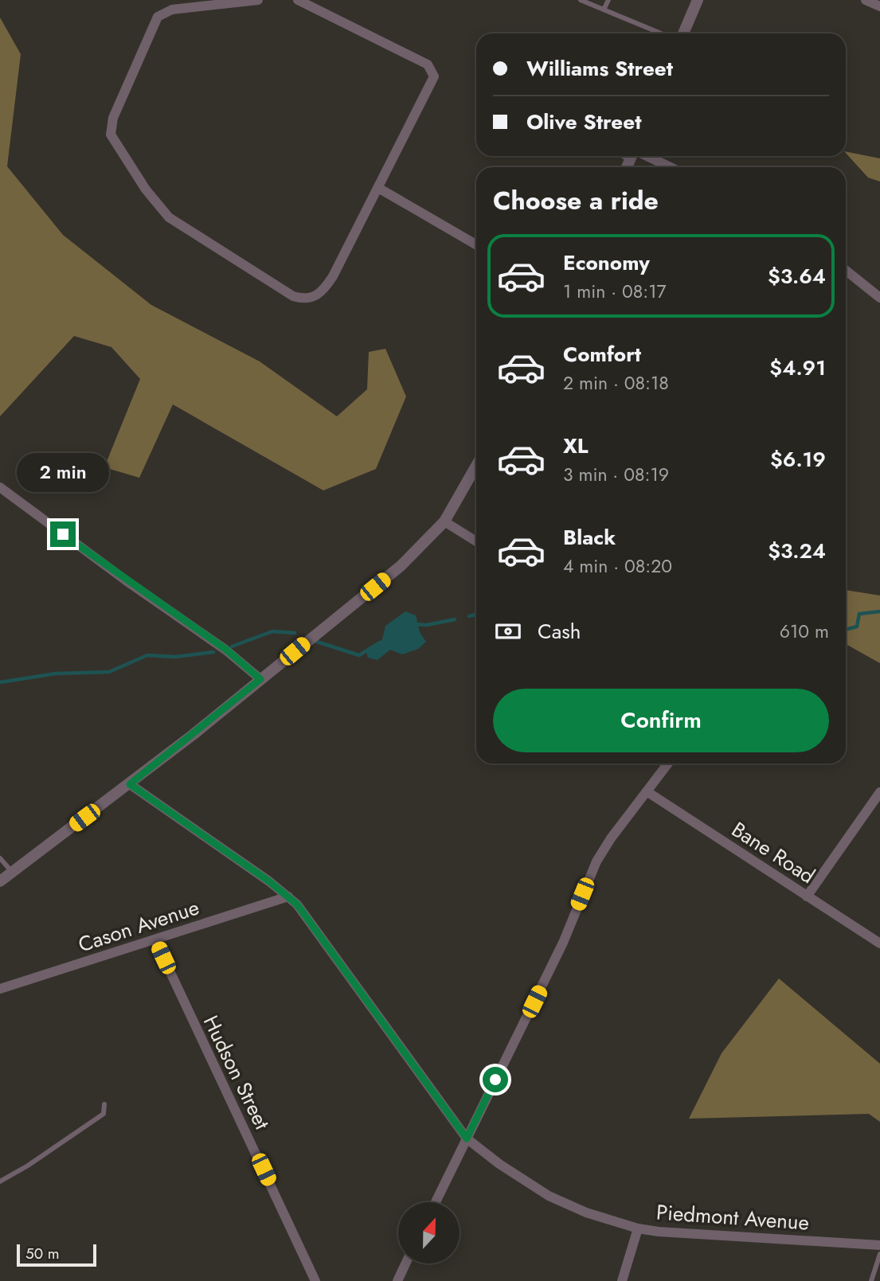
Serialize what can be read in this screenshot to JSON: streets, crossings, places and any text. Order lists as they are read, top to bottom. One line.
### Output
{"streets":{"street":["Bane Road","Cason Avenue","Hudson Street","Piedmont Avenue"]},"crossings":[["Cason Avenue","Hudson Street"],["Cason Avenue","Piedmont Avenue"]],"scale_bar":"50 m","north":"top","page":{"banner":["Williams Street","Olive Street"],"heading":"Choose a ride","list":[{"name":"Economy","note":"1 min · 08:17","value":"$3.64"},{"name":"Comfort","note":"2 min · 08:18","value":"$4.91"},{"name":"XL","note":"3 min · 08:19","value":"$6.19"},{"name":"Black","note":"4 min · 08:20","value":"$3.24"}],"bubble":"2 min","pay":["Cash","610 m"],"buttons":"Confirm","scale":"50 m"}}
